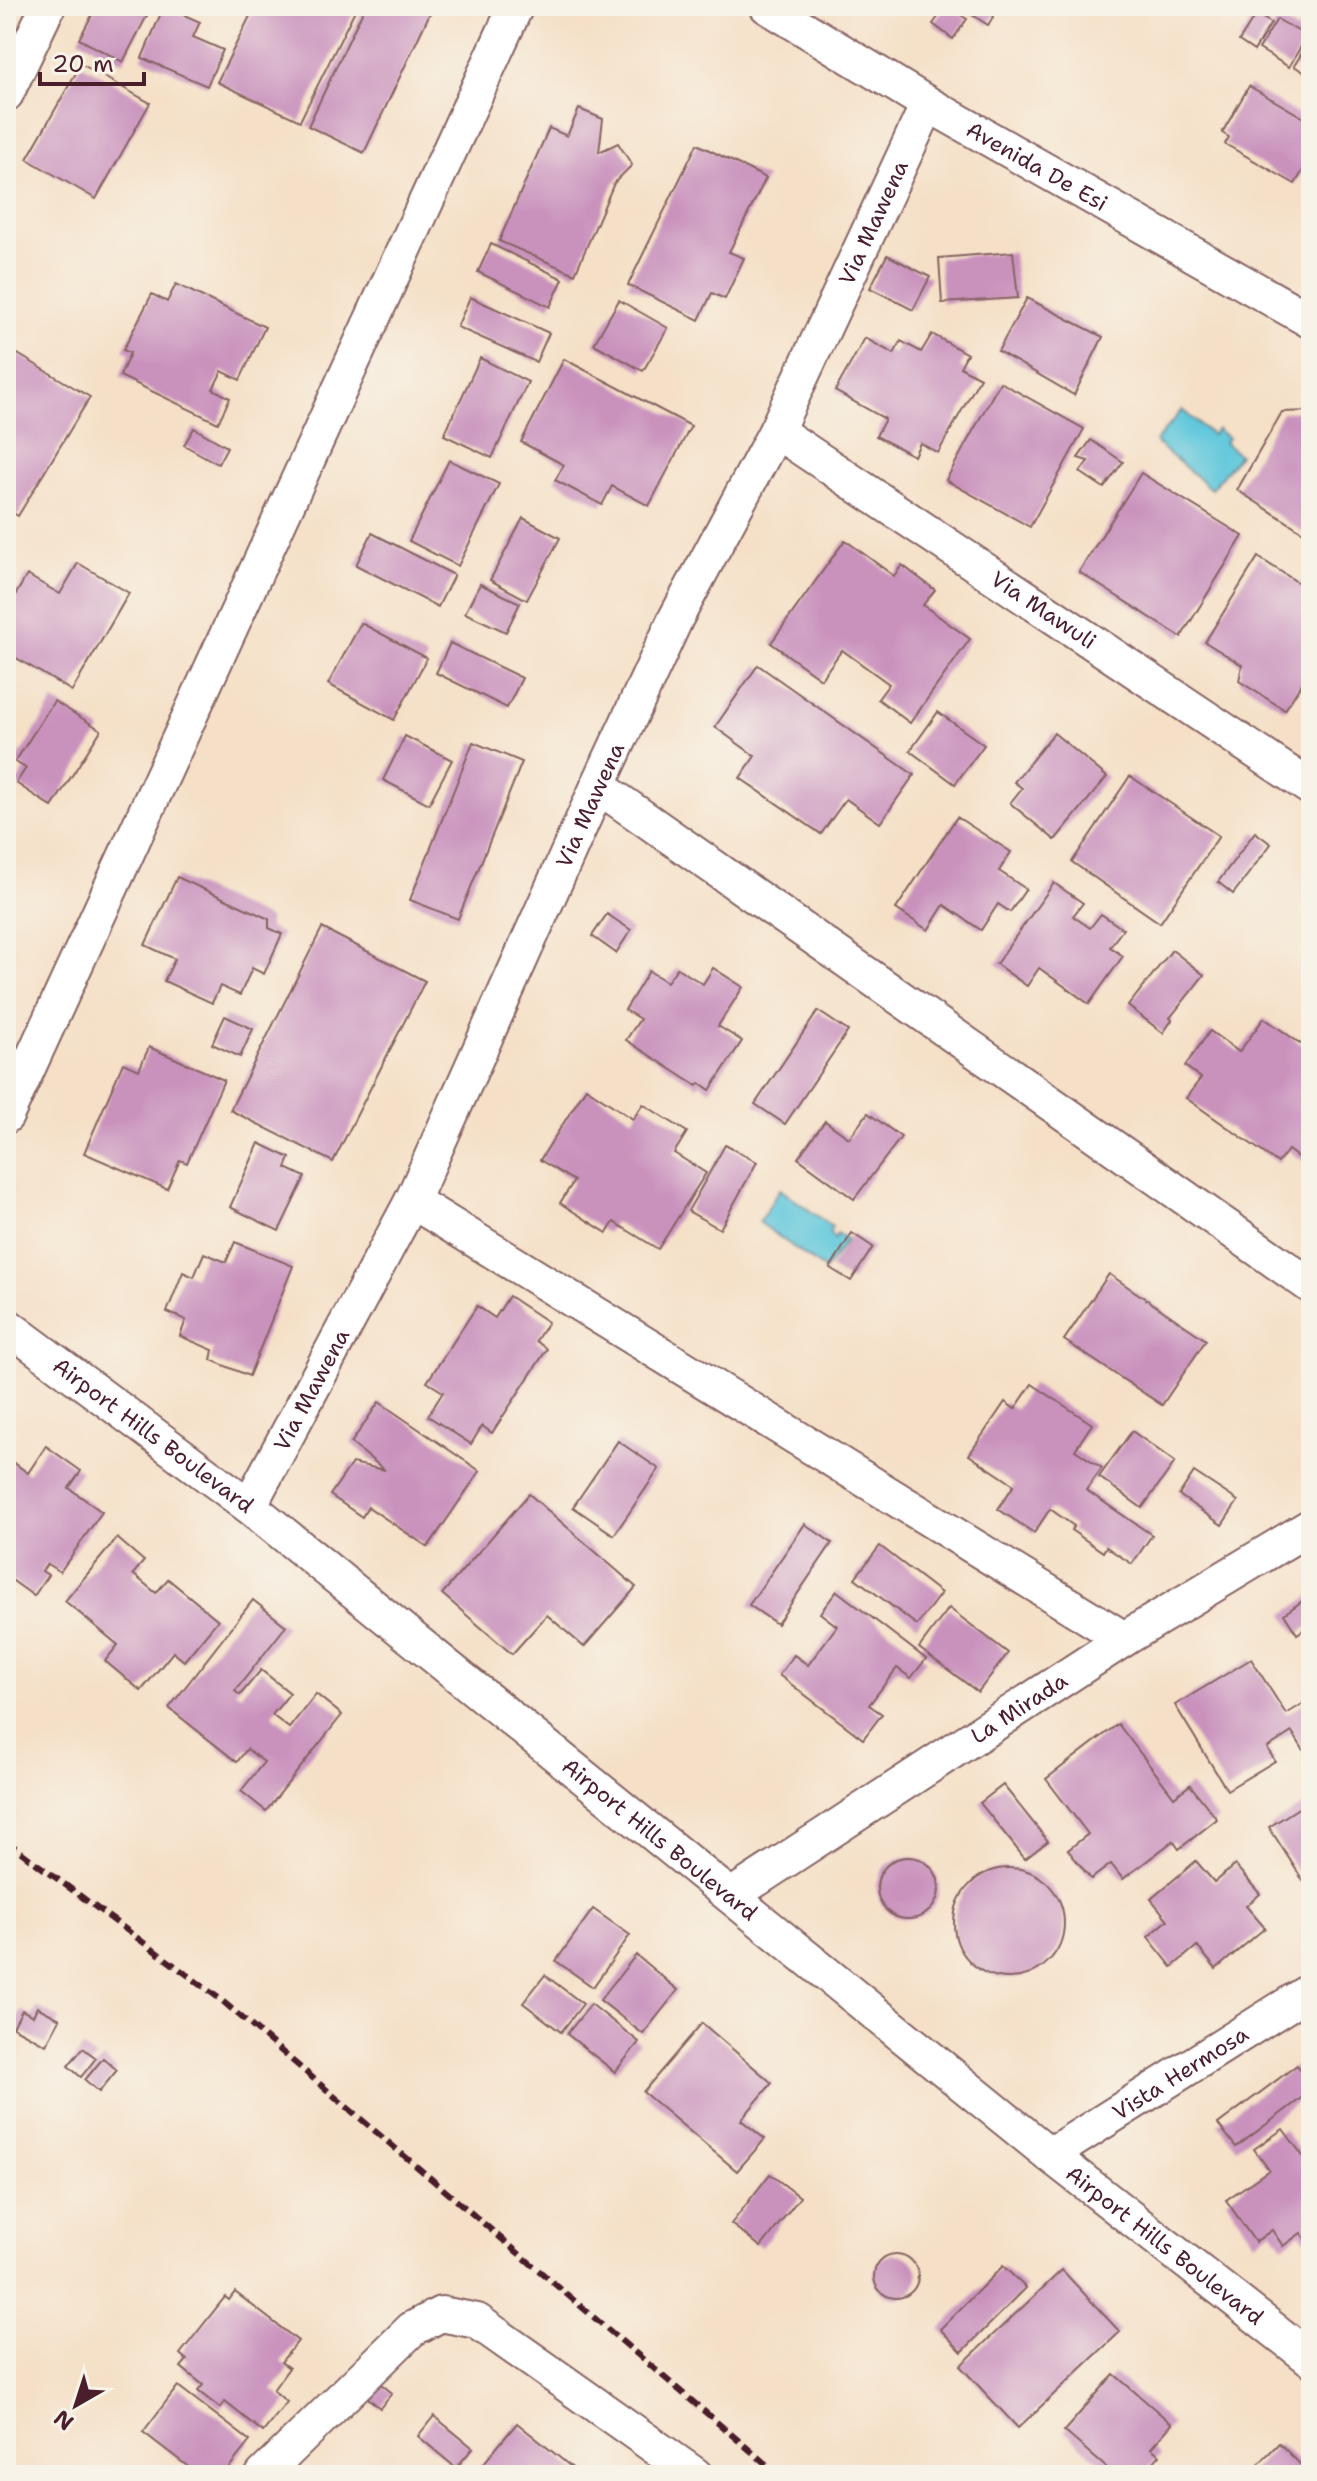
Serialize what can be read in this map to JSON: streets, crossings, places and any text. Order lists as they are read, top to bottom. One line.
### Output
{"streets":{"street":["Avenida De Esi","Via Mawena","Via Mawuli","Airport Hills Boulevard","La Mirada","Vista Hermosa"]},"crossings":[["Avenida De Esi","Via Mawena"],["Via Mawena","Via Mawuli"],["Via Mawena","Airport Hills Boulevard"],["Airport Hills Boulevard","La Mirada"],["Airport Hills Boulevard","Vista Hermosa"]],"scale_bar":"20 m","north":"bottom left"}
